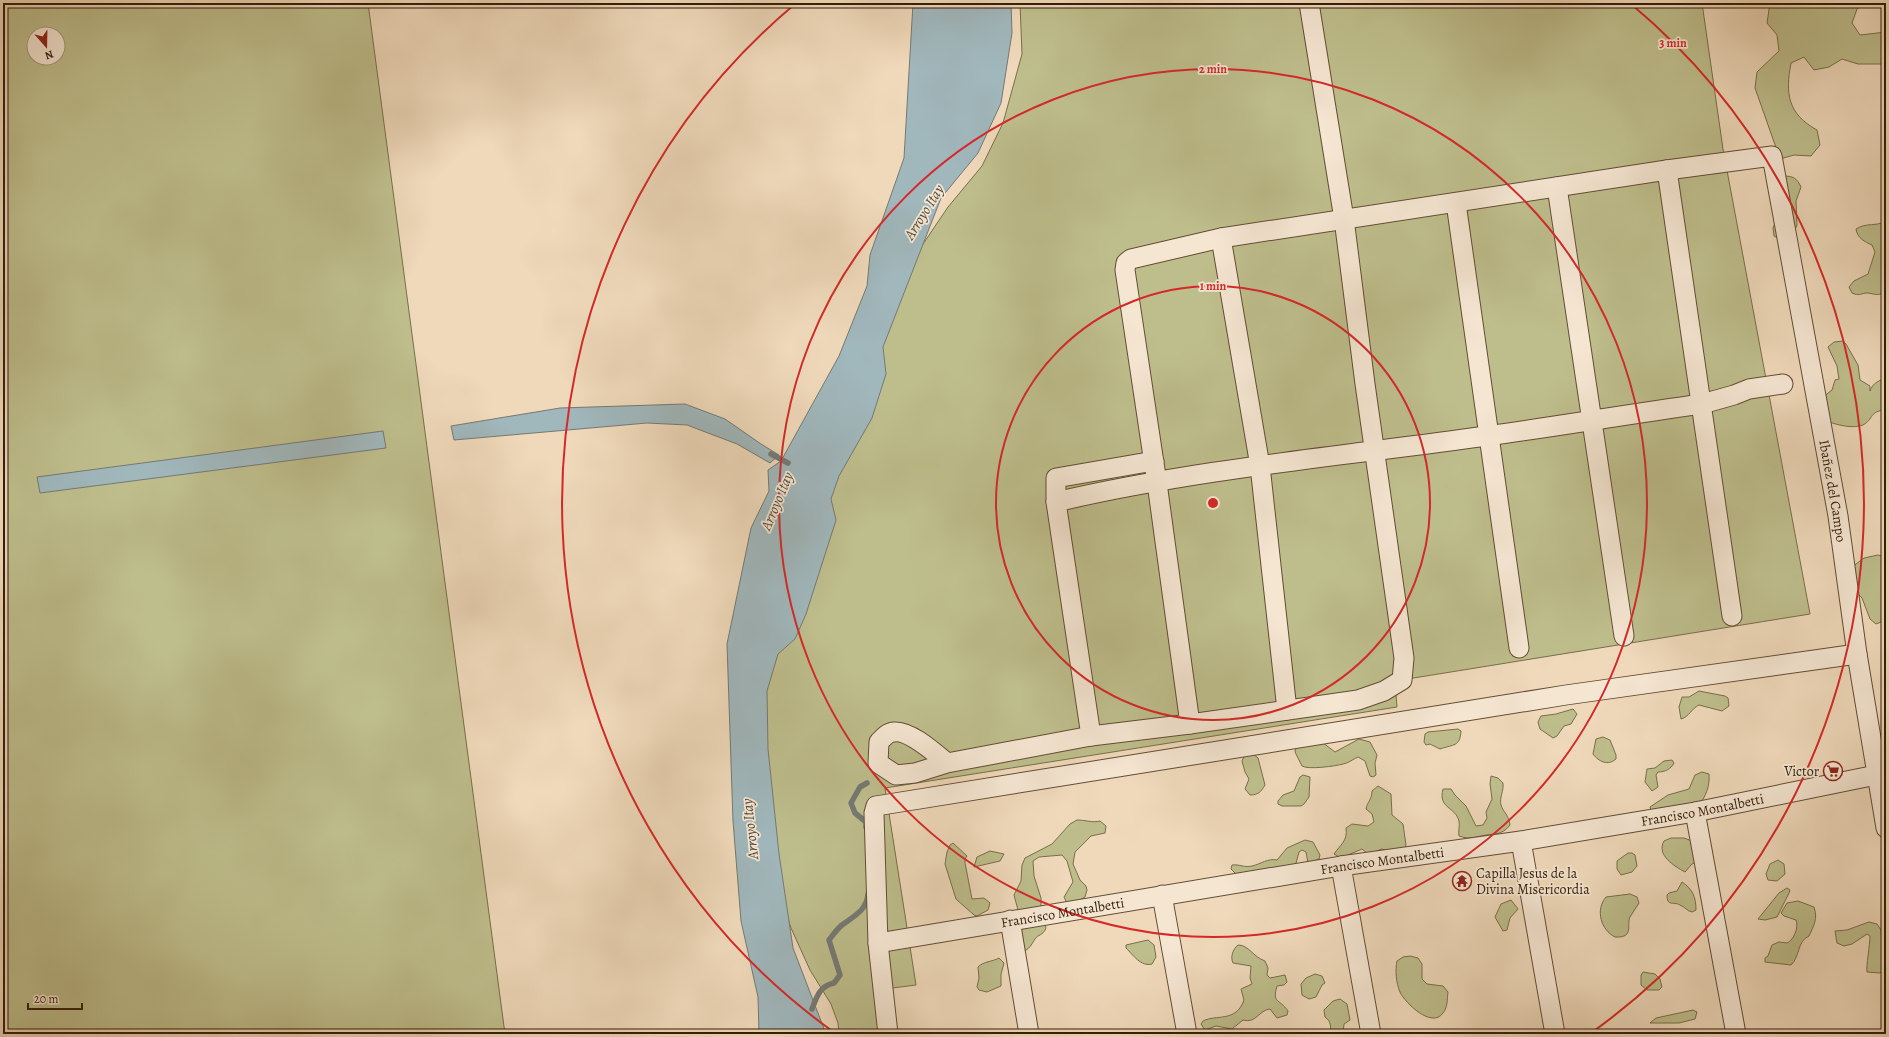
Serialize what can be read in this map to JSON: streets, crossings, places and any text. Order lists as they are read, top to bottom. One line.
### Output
{"streets":{"street":["Ibañez del Campo","Francisco Montalbetti"]},"crossings":[["Ibañez del Campo","Francisco Montalbetti"]],"water":["Arroyo Itay"],"places":{"supermarket":["Victor"],"temple":["Capilla Jesus de la Divina Misericordia"]},"scale_bar":"20 m","north":"bottom","rings":["3 min","2 min","1 min"]}
